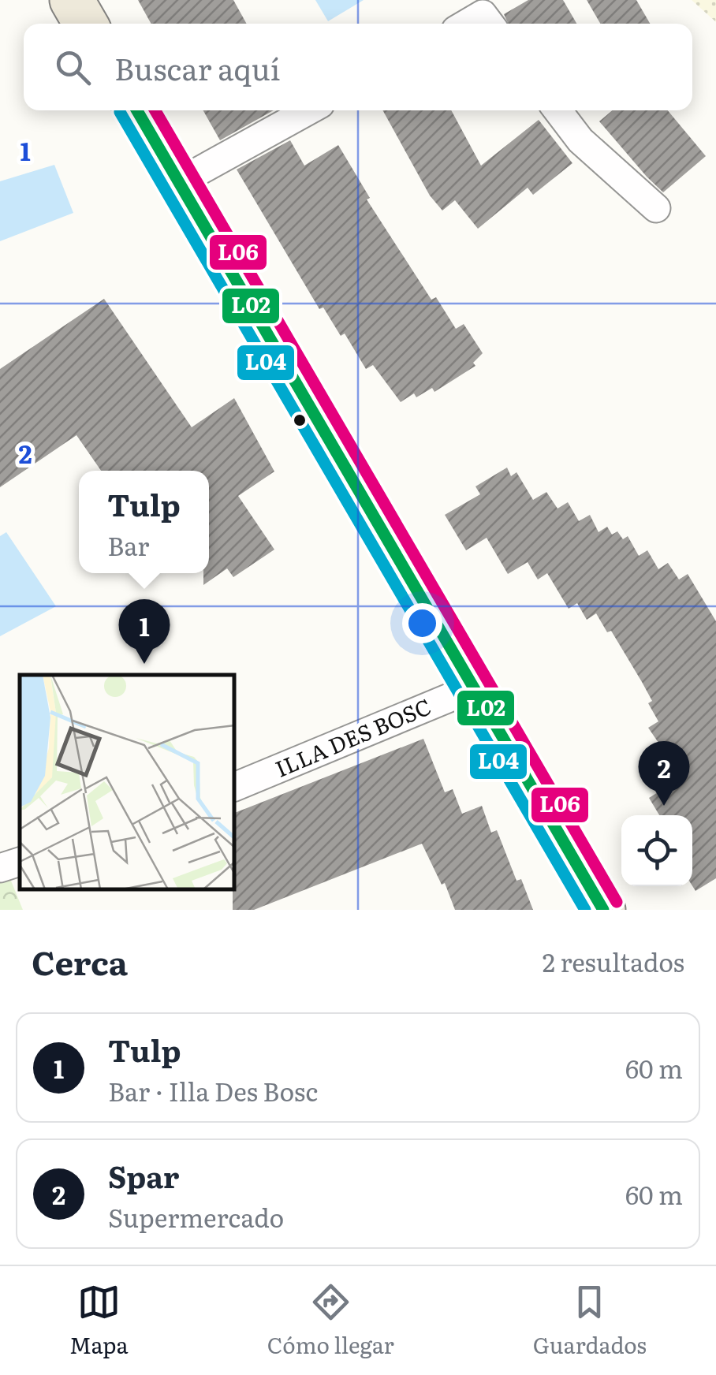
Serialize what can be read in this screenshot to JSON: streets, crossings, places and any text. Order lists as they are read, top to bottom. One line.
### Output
{"streets":{"street":["ILLA DES BOSC"]},"lines":["transit line L02","transit line L06","transit line L04"],"page":{"search":"Buscar aquí","popup":["Tulp","Bar"],"pins":["1","2"],"heading":["Cerca","2 resultados"],"list":[{"mark":"1","name":"Tulp","note":"Bar · Illa Des Bosc","value":"60 m"},{"mark":"2","name":"Spar","note":"Supermercado","value":"60 m"}],"nav":["Mapa","Cómo llegar","Guardados"]},"grid":{"rows":["1","2"]}}
